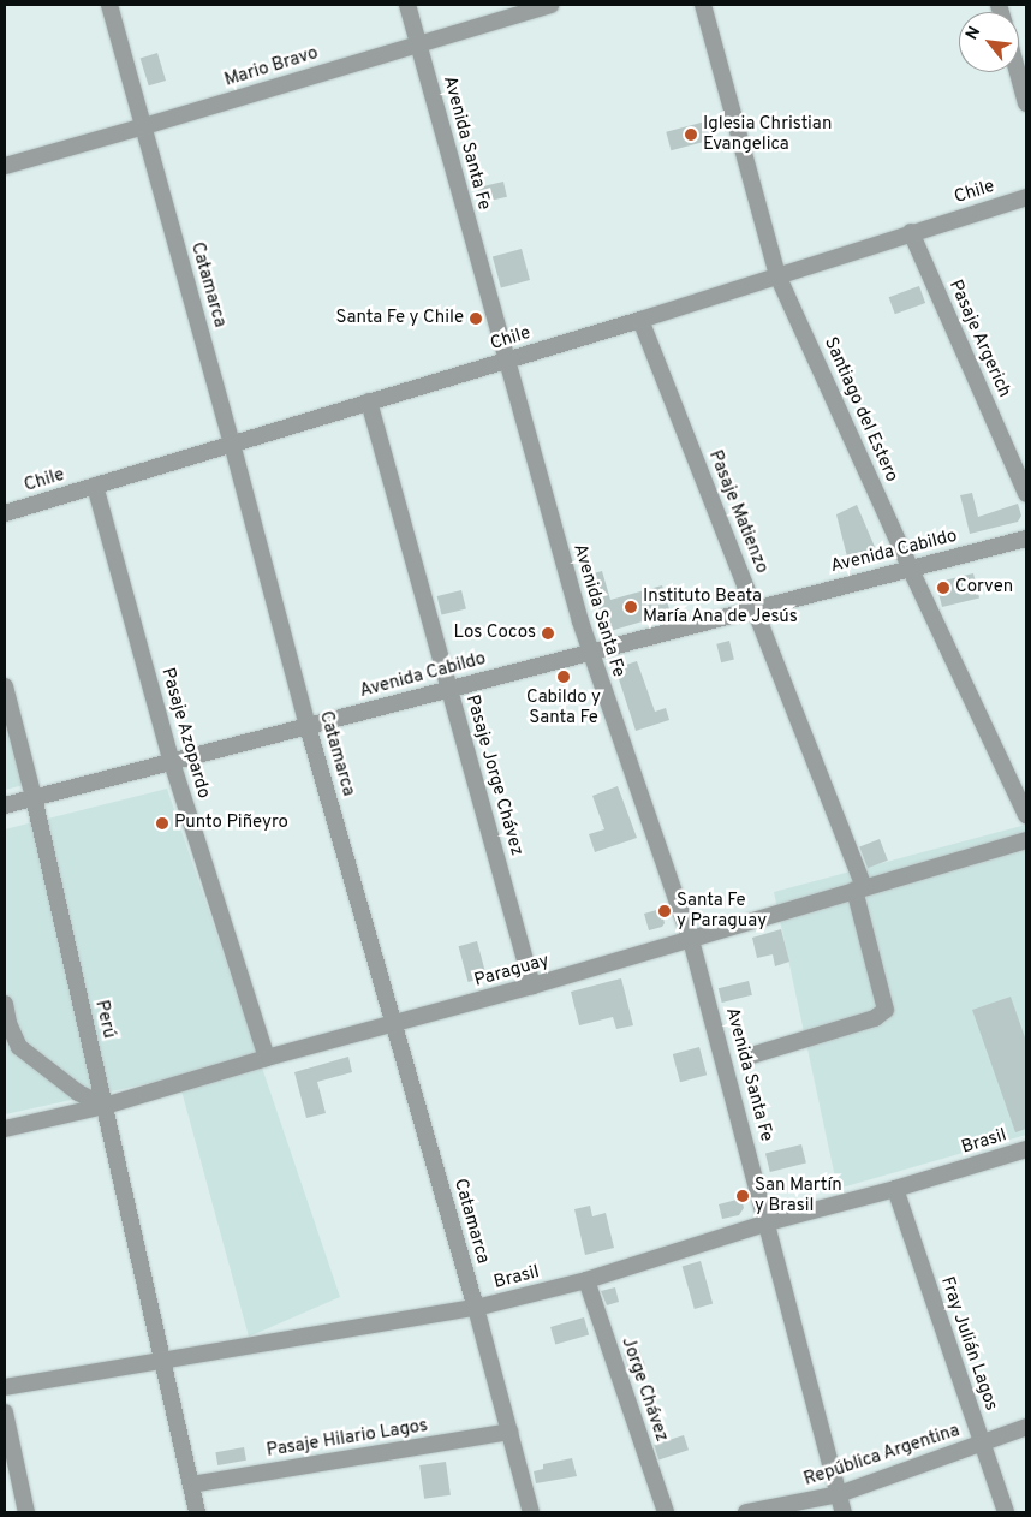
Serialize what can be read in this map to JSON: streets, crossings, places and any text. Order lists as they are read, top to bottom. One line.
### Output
{"streets":{"street":["Mario Bravo","Avenida Santa Fe","Chile","Catamarca","Pasaje Argerich","Santiago del Estero","Pasaje Matienzo","Avenida Cabildo","Pasaje Azopardo","Pasaje Jorge Chávez","Paraguay","Perú","Brasil","Fray Julián Lagos","Jorge Chávez","Pasaje Hilario Lagos","República Argentina"]},"crossings":[["Mario Bravo","Avenida Santa Fe"],["Mario Bravo","Catamarca"],["Avenida Santa Fe","Chile"],["Avenida Santa Fe","Avenida Cabildo"],["Avenida Santa Fe","Paraguay"],["Avenida Santa Fe","Brasil"],["Avenida Santa Fe","República Argentina"],["Chile","Catamarca"],["Chile","Pasaje Argerich"],["Chile","Santiago del Estero"],["Chile","Pasaje Matienzo"],["Chile","Pasaje Azopardo"],["Chile","Pasaje Jorge Chávez"],["Catamarca","Avenida Cabildo"],["Catamarca","Paraguay"],["Catamarca","Brasil"],["Catamarca","Pasaje Hilario Lagos"],["Santiago del Estero","Avenida Cabildo"],["Pasaje Matienzo","Avenida Cabildo"],["Pasaje Matienzo","Paraguay"],["Avenida Cabildo","Pasaje Azopardo"],["Avenida Cabildo","Pasaje Jorge Chávez"],["Avenida Cabildo","Perú"],["Pasaje Azopardo","Paraguay"],["Pasaje Jorge Chávez","Paraguay"],["Paraguay","Perú"],["Perú","Brasil"],["Perú","Pasaje Hilario Lagos"],["Brasil","Fray Julián Lagos"],["Brasil","Jorge Chávez"],["Fray Julián Lagos","República Argentina"]],"places":["Iglesia Christian Evangelica","Santa Fe y Chile","Corven","Instituto Beata María Ana de Jesús","Los Cocos","Cabildo y Santa Fe","Punto Piñeyro","Santa Fe y Paraguay","San Martín y Brasil"],"north":"top left"}
